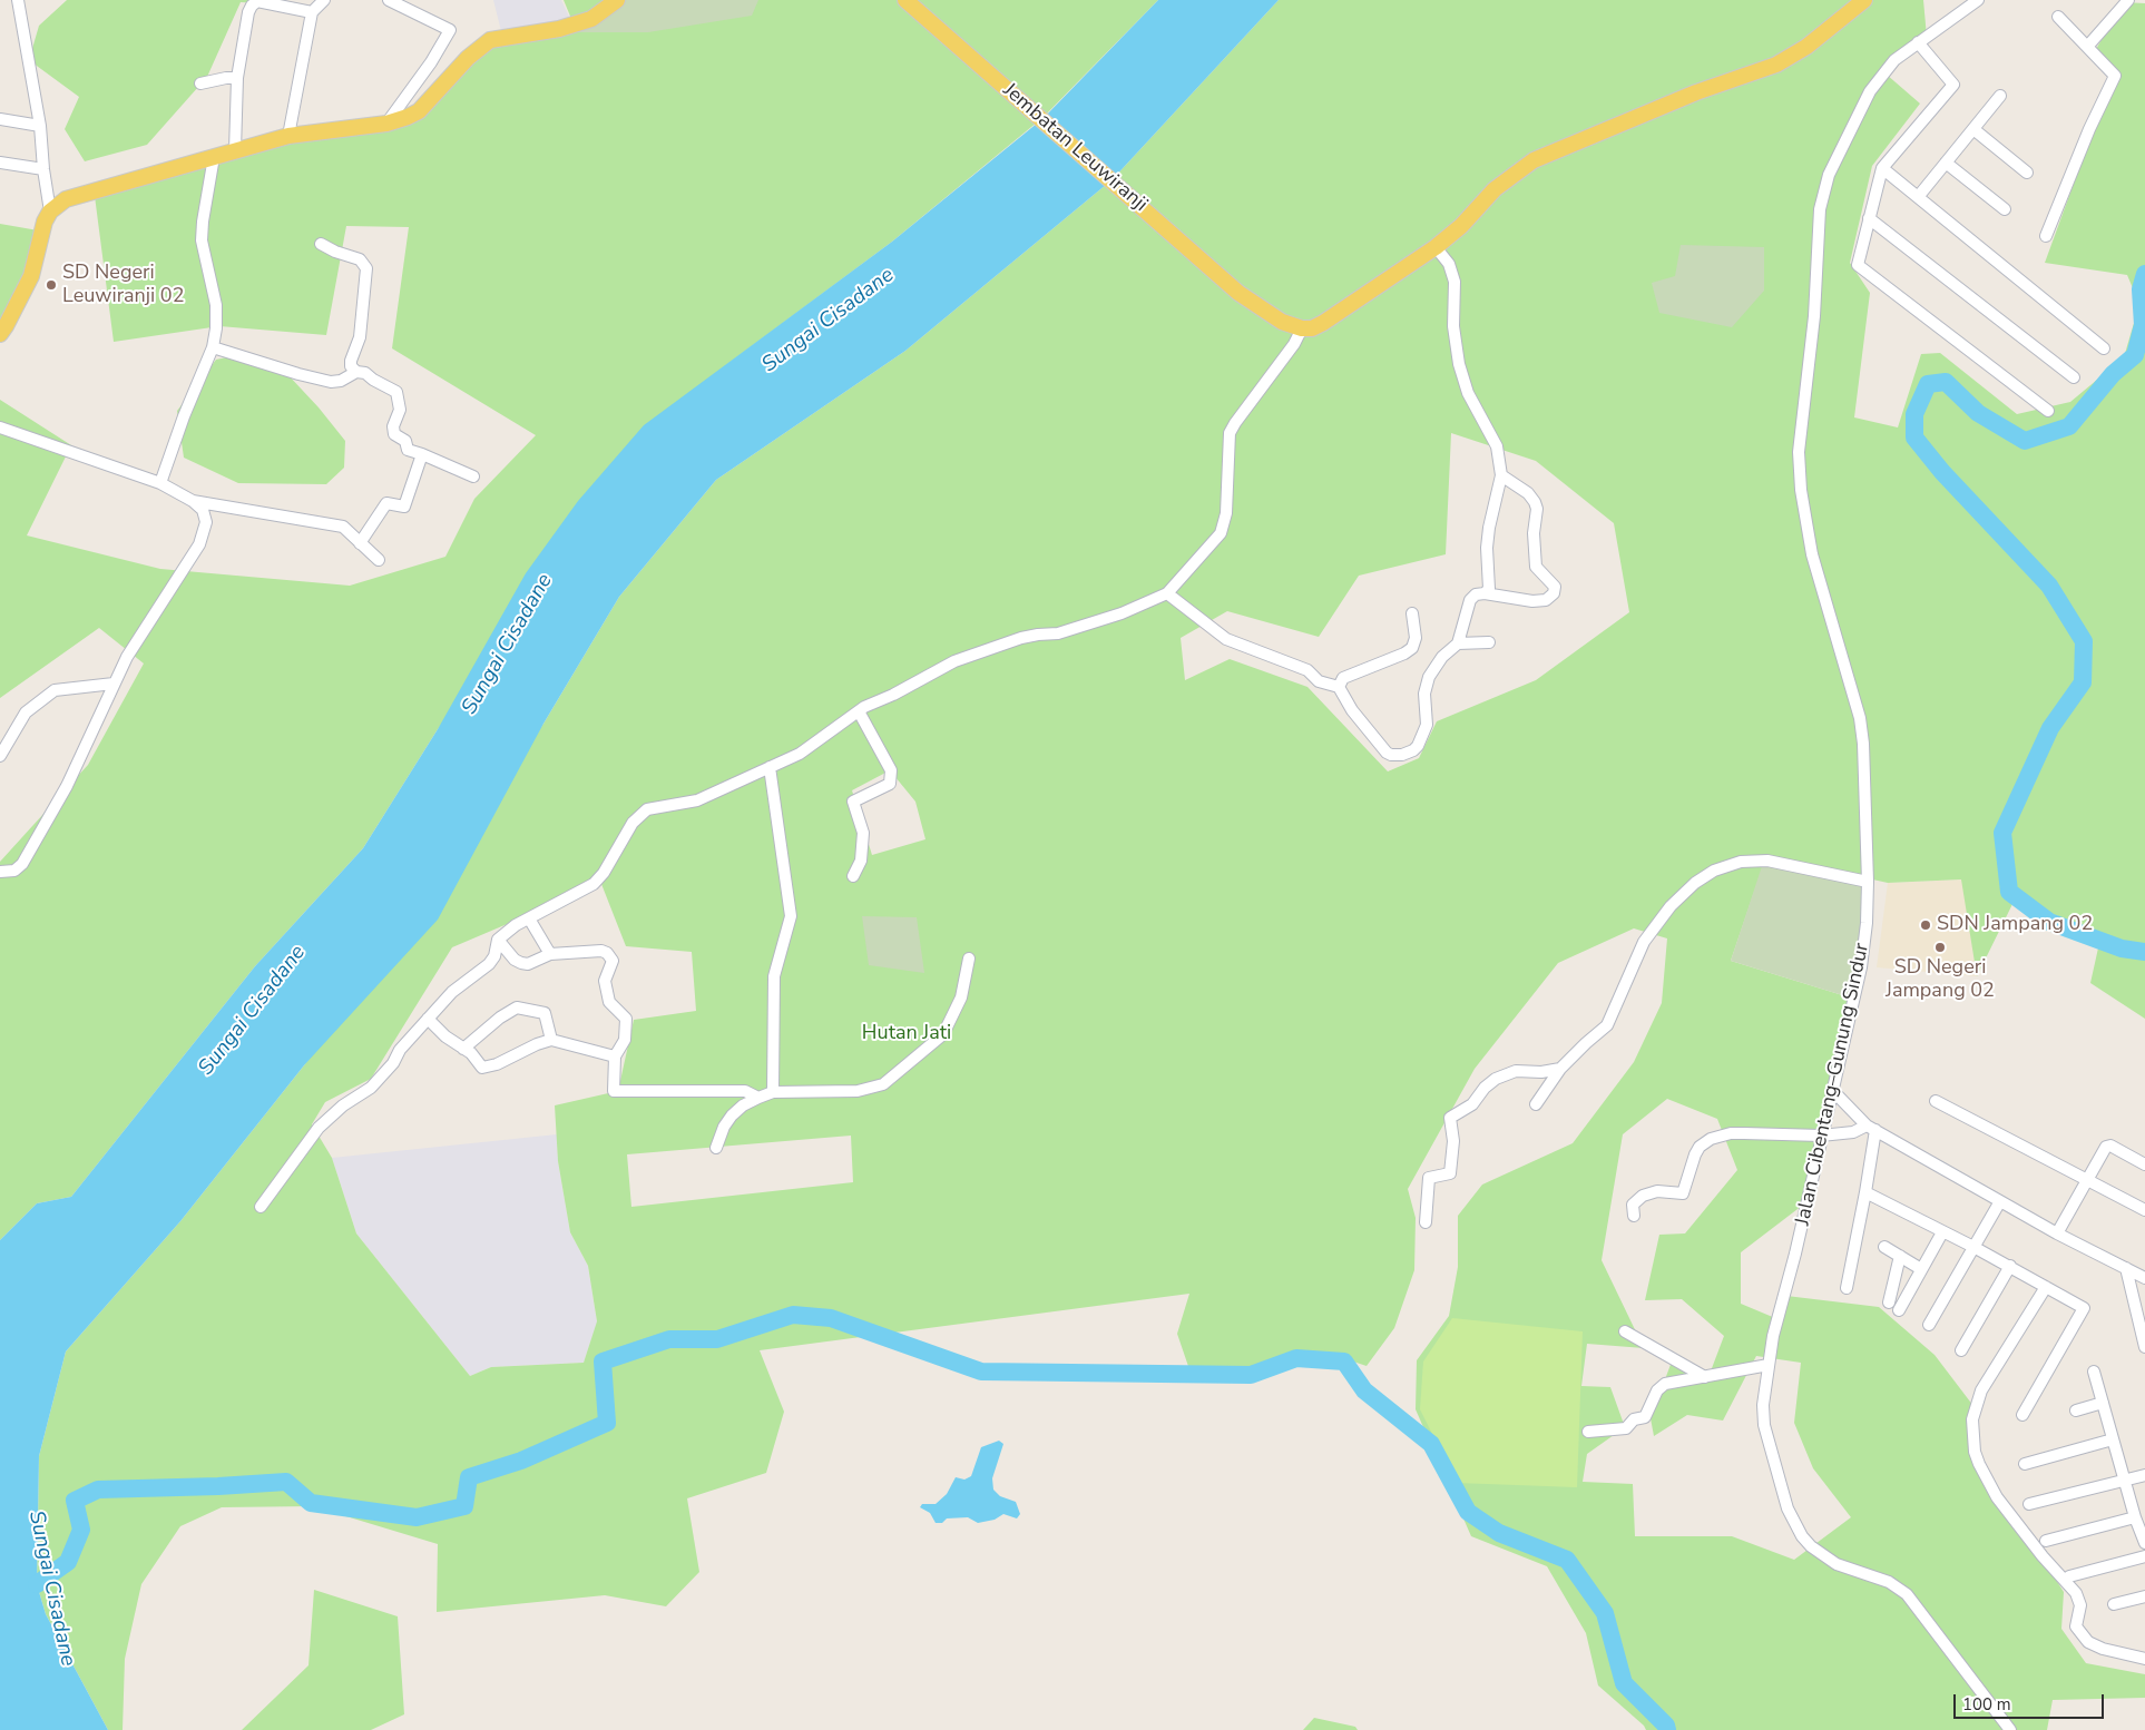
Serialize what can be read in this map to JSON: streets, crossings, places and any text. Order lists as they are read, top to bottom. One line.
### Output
{"streets":{"main road":["Jembatan Leuwiranji"],"street":["Jalan Cibentang–Gunung Sindur"]},"water":["Sungai Cisadane"],"parks":["Hutan Jati"],"places":["SD Negeri Leuwiranji 02","SDN Jampang 02","SD Negeri Jampang 02"],"scale_bar":"100 m"}
